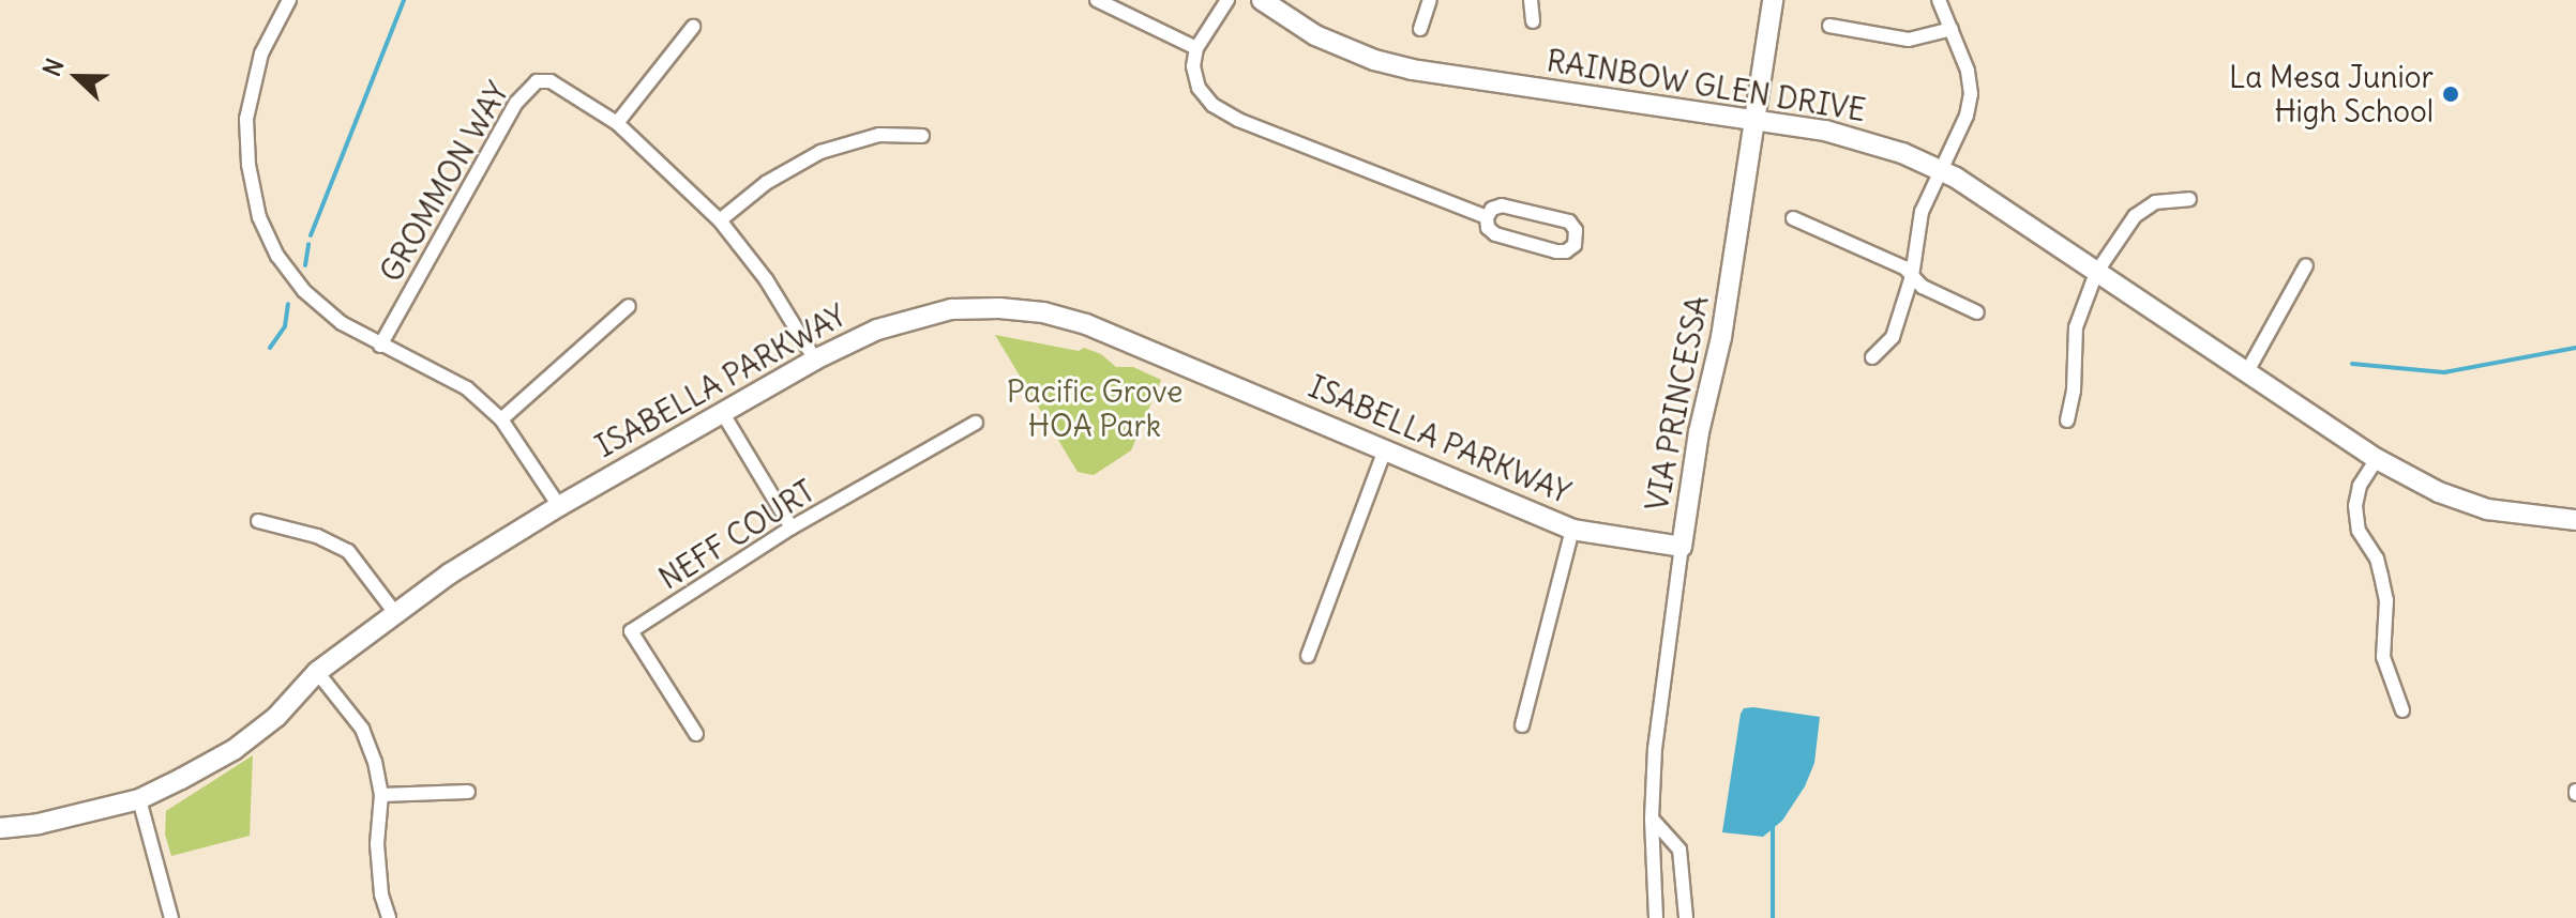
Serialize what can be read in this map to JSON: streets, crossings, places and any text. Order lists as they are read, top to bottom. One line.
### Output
{"streets":{"street":["RAINBOW GLEN DRIVE","GROMMON WAY","ISABELLA PARKWAY","VIA PRINCESSA","NEFF COURT"]},"crossings":[["RAINBOW GLEN DRIVE","VIA PRINCESSA"],["GROMMON WAY","ISABELLA PARKWAY"],["ISABELLA PARKWAY","VIA PRINCESSA"]],"parks":["Pacific Grove HOA Park"],"places":["La Mesa Junior High School"],"north":"left"}
